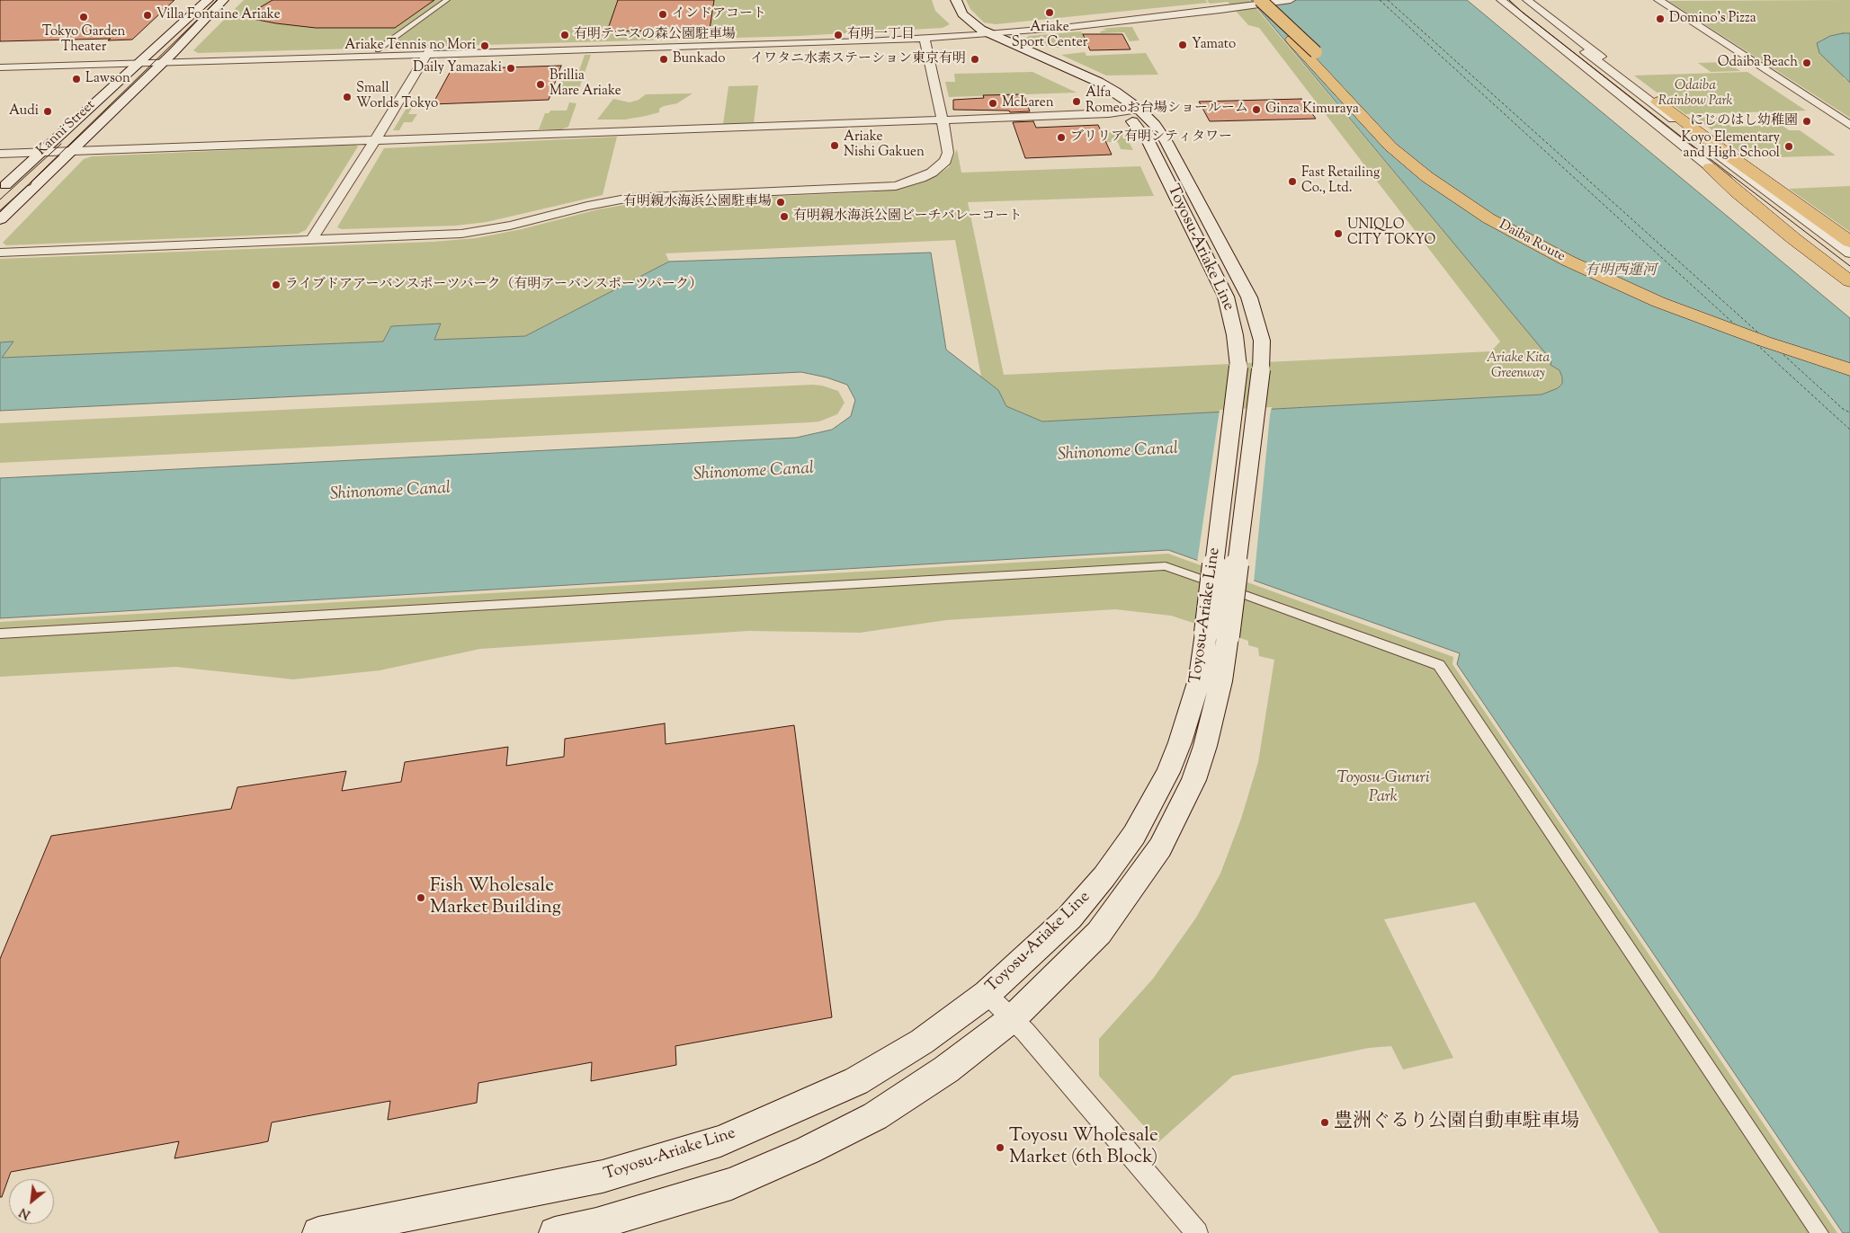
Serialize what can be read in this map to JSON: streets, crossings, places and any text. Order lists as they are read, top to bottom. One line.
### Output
{"streets":{"highway":["Daiba Route"],"main road":["Kanni Street","Toyosu-Ariake Line"]},"water":["有明西運河","Shinonome Canal"],"parks":["Odaiba Rainbow Park","Ariake Kita Greenway","Toyosu-Gururi Park"],"places":["Ariake Sport Center","インドアコート","Villa Fontaine Ariake","Tokyo Garden Theater","Domino's Pizza","有明テニスの森公園駐車場","有明一丁目","Yamato","Ariake Tennis no Mori","Bunkado","イワタニ水素ステーション東京有明","Odaiba Beach","Daily Yamazaki","Lawson","Brillia Mare Ariake","Small Worlds Tokyo","Alfa Romeoお台場ショールーム","McLaren","Ginza Kimuraya","Audi","にじのはし幼稚園","ブリリア有明シティタワー","Ariake Nishi Gakuen","Koyo Elementary and High School","Fast Retailing Co., Ltd.","有明親水海浜公園駐車場","有明親水海浜公園ビーチバレーコート","UNIQLO CITY TOKYO","ライブドアアーバンスポーツパーク（有明アーバンスポーツパーク）","Fish Wholesale Market Building","豊洲ぐるり公園自動車駐車場","Toyosu Wholesale Market (6th Block)"],"north":"bottom left"}
